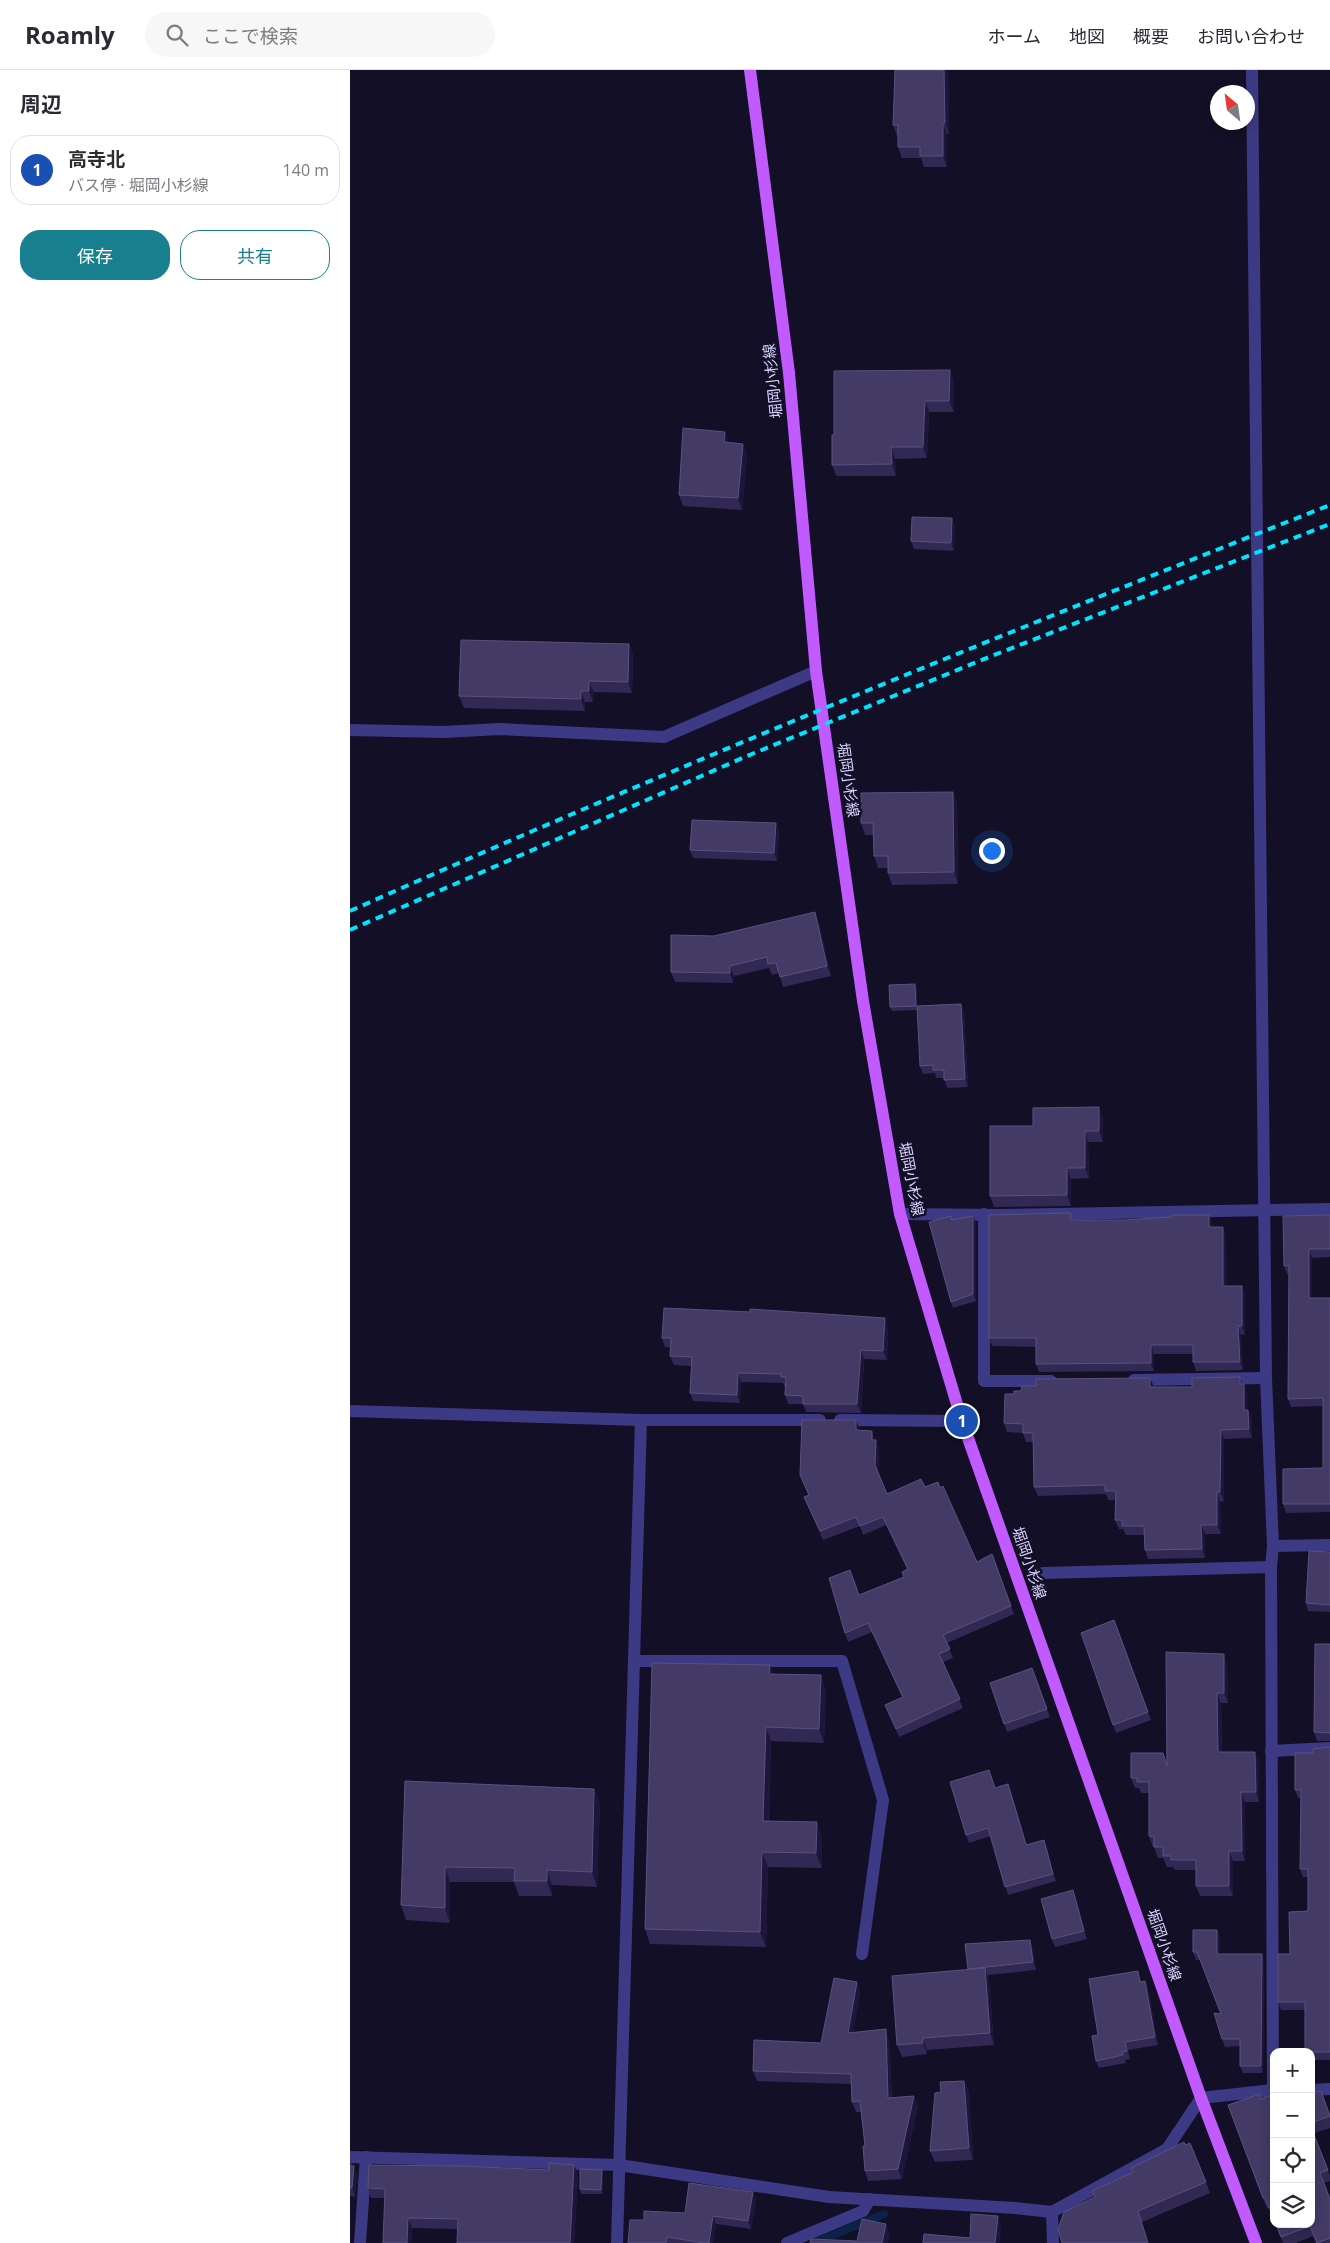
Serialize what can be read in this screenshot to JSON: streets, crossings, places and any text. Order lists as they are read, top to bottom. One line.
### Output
{"streets":{"main road":["堀岡小杉線"]},"north":"top left","page":{"header":"Roamly","search":"ここで検索","nav":["ホーム","地図","概要","お問い合わせ"],"heading":"周辺","list":[{"mark":"1","name":"高寺北","note":"バス停 · 堀岡小杉線","value":"140 m"}],"buttons":["保存","共有"],"pins":"1","map_buttons":["+","−"]}}
